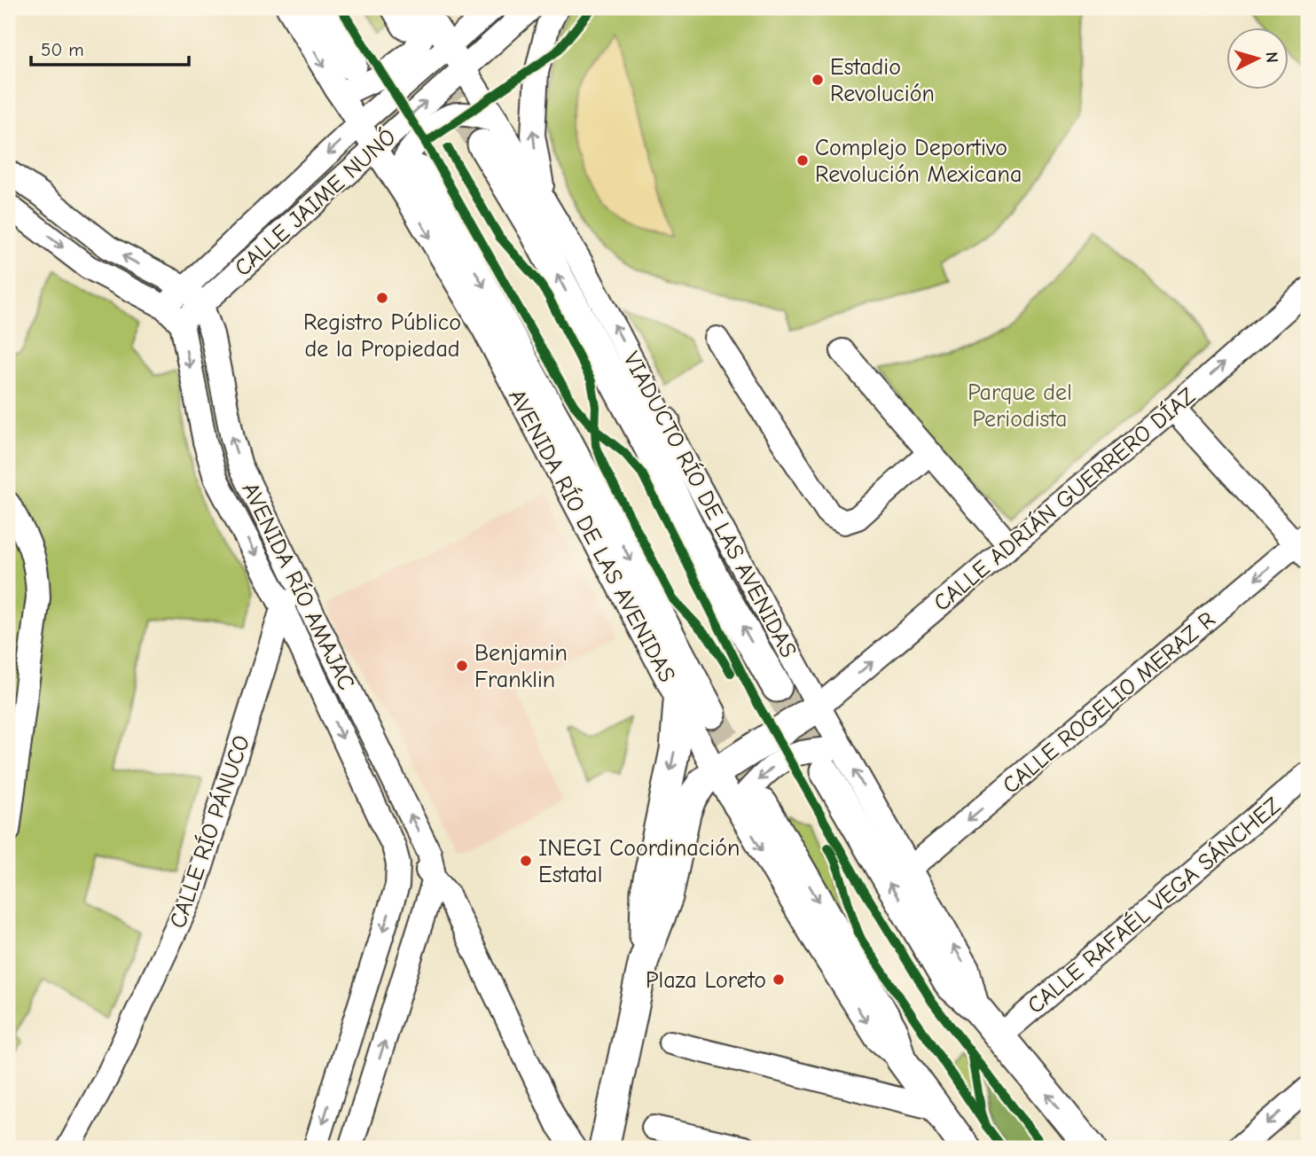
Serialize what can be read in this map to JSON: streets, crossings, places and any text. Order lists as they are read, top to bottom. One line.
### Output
{"streets":{"main road":["VIADUCTO RÍO DE LAS AVENIDAS"],"street":["CALLE JAIME NUNÓ","CALLE ADRIÁN GUERRERO DÍAZ","AVENIDA RÍO DE LAS AVENIDAS","AVENIDA RÍO AMAJAC","CALLE ROGELIO MERAZ R","CALLE RÍO PÁNUCO","CALLE RAFAÉL VEGA SÁNCHEZ"]},"crossings":[["CALLE JAIME NUNÓ","VIADUCTO RÍO DE LAS AVENIDAS"],["CALLE JAIME NUNÓ","AVENIDA RÍO DE LAS AVENIDAS"],["CALLE JAIME NUNÓ","AVENIDA RÍO AMAJAC"],["CALLE ADRIÁN GUERRERO DÍAZ","VIADUCTO RÍO DE LAS AVENIDAS"],["VIADUCTO RÍO DE LAS AVENIDAS","CALLE ROGELIO MERAZ R"],["VIADUCTO RÍO DE LAS AVENIDAS","CALLE RAFAÉL VEGA SÁNCHEZ"],["AVENIDA RÍO AMAJAC","CALLE RÍO PÁNUCO"]],"one_way":["CALLE ADRIÁN GUERRERO DÍAZ","AVENIDA RÍO DE LAS AVENIDAS","CALLE ROGELIO MERAZ R"],"parks":["Parque del Periodista"],"places":["Estadio Revolución","Complejo Deportivo Revolución Mexicana","Registro Público de la Propiedad","Benjamin Franklin","INEGI Coordinación Estatal","Plaza Loreto"],"scale_bar":"50 m","north":"right"}
